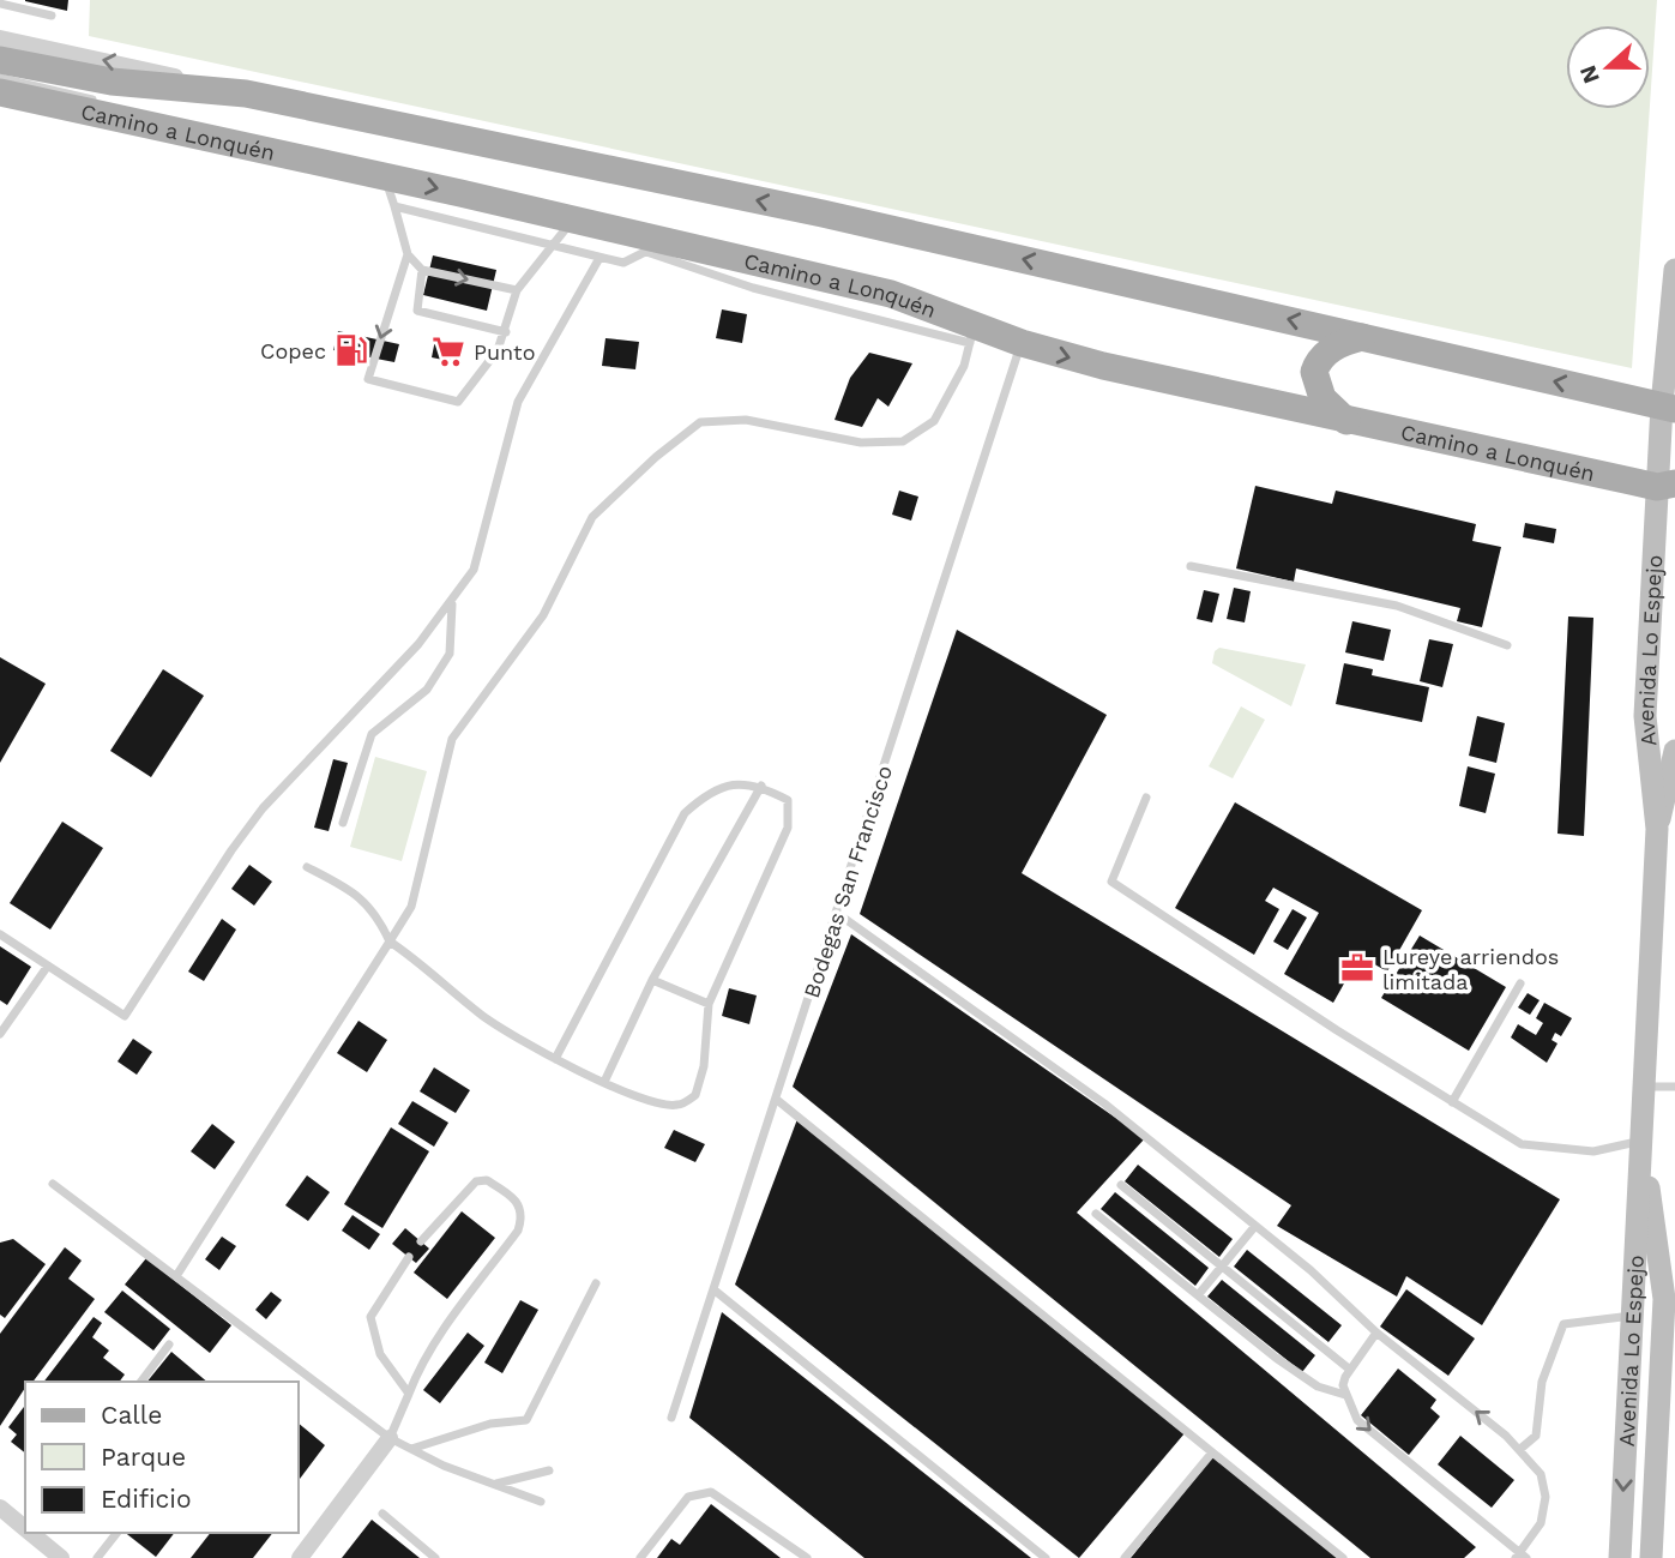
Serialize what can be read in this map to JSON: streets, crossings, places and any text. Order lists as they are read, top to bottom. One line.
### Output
{"streets":{"main road":["Camino a Lonquén","Avenida Lo Espejo"],"lane":["Bodegas San Francisco"]},"crossings":[["Camino a Lonquén","Avenida Lo Espejo"],["Camino a Lonquén","Bodegas San Francisco"]],"places":{"fuel station":["Copec"],"supermarket":["Punto"],"office":["Lureye arriendos limitada"]},"legend":["Calle","Parque","Edificio"],"north":"left"}
